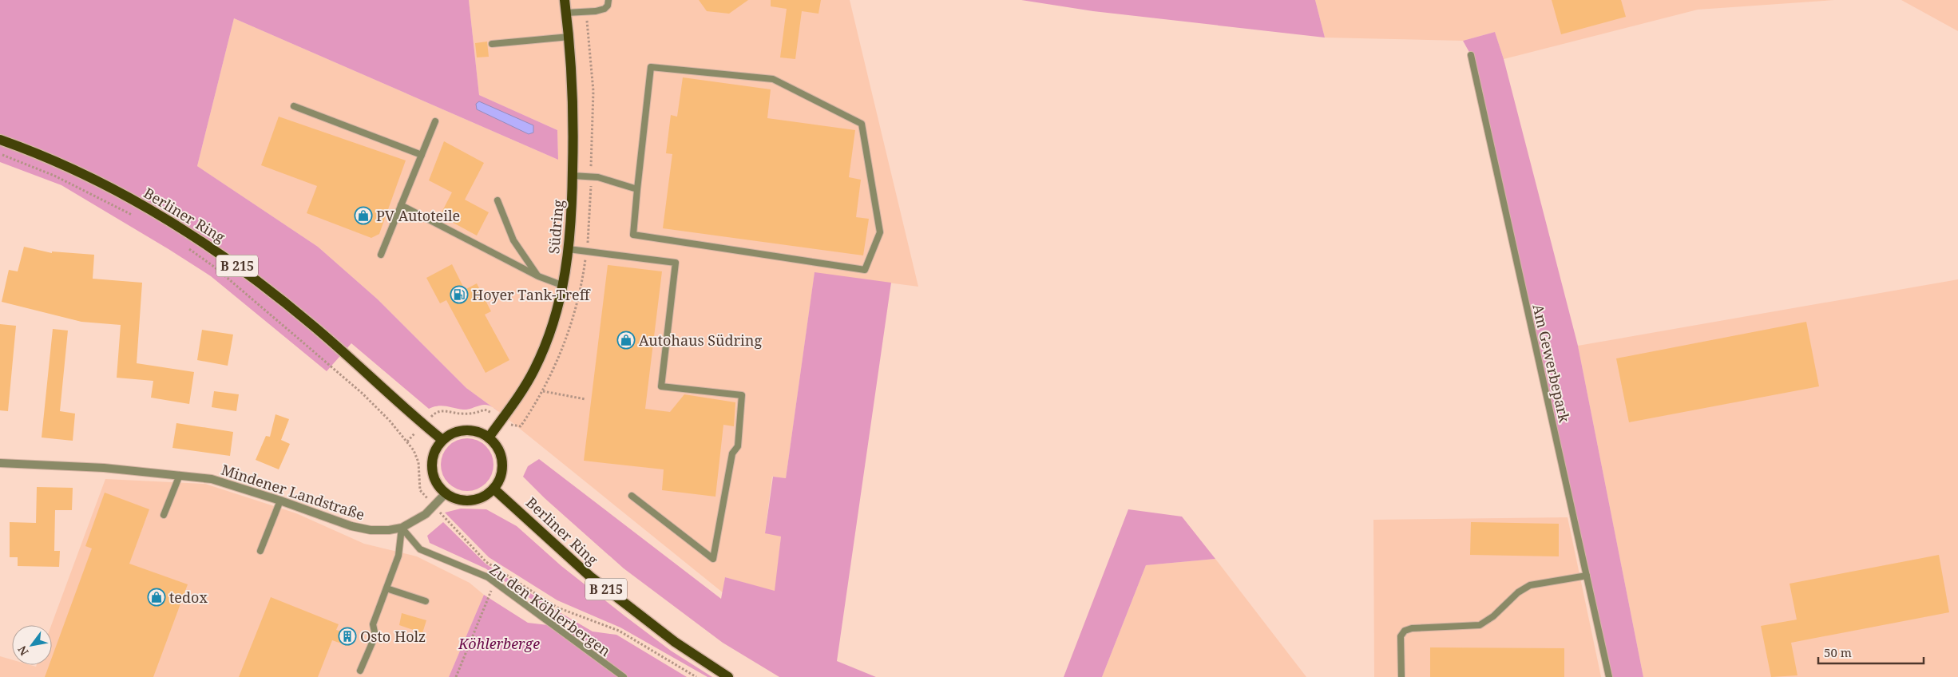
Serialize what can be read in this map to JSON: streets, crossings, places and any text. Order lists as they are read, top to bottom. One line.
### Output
{"streets":{"main road":["Berliner Ring","Südring","B 215"],"street":["Mindener Landstraße"],"lane":["Am Gewerbepark","Zu den Köhlerbergen"]},"crossings":[["Berliner Ring","Südring"],["Berliner Ring","Mindener Landstraße"],["Südring","Mindener Landstraße"],["Mindener Landstraße","Zu den Köhlerbergen"]],"parks":["Köhlerberge"],"places":{"shop":["PV Autoteile","Autohaus Südring","tedox"],"fuel station":["Hoyer Tank-Treff"],"building":["Osto Holz"]},"scale_bar":"50 m","north":"bottom left"}
